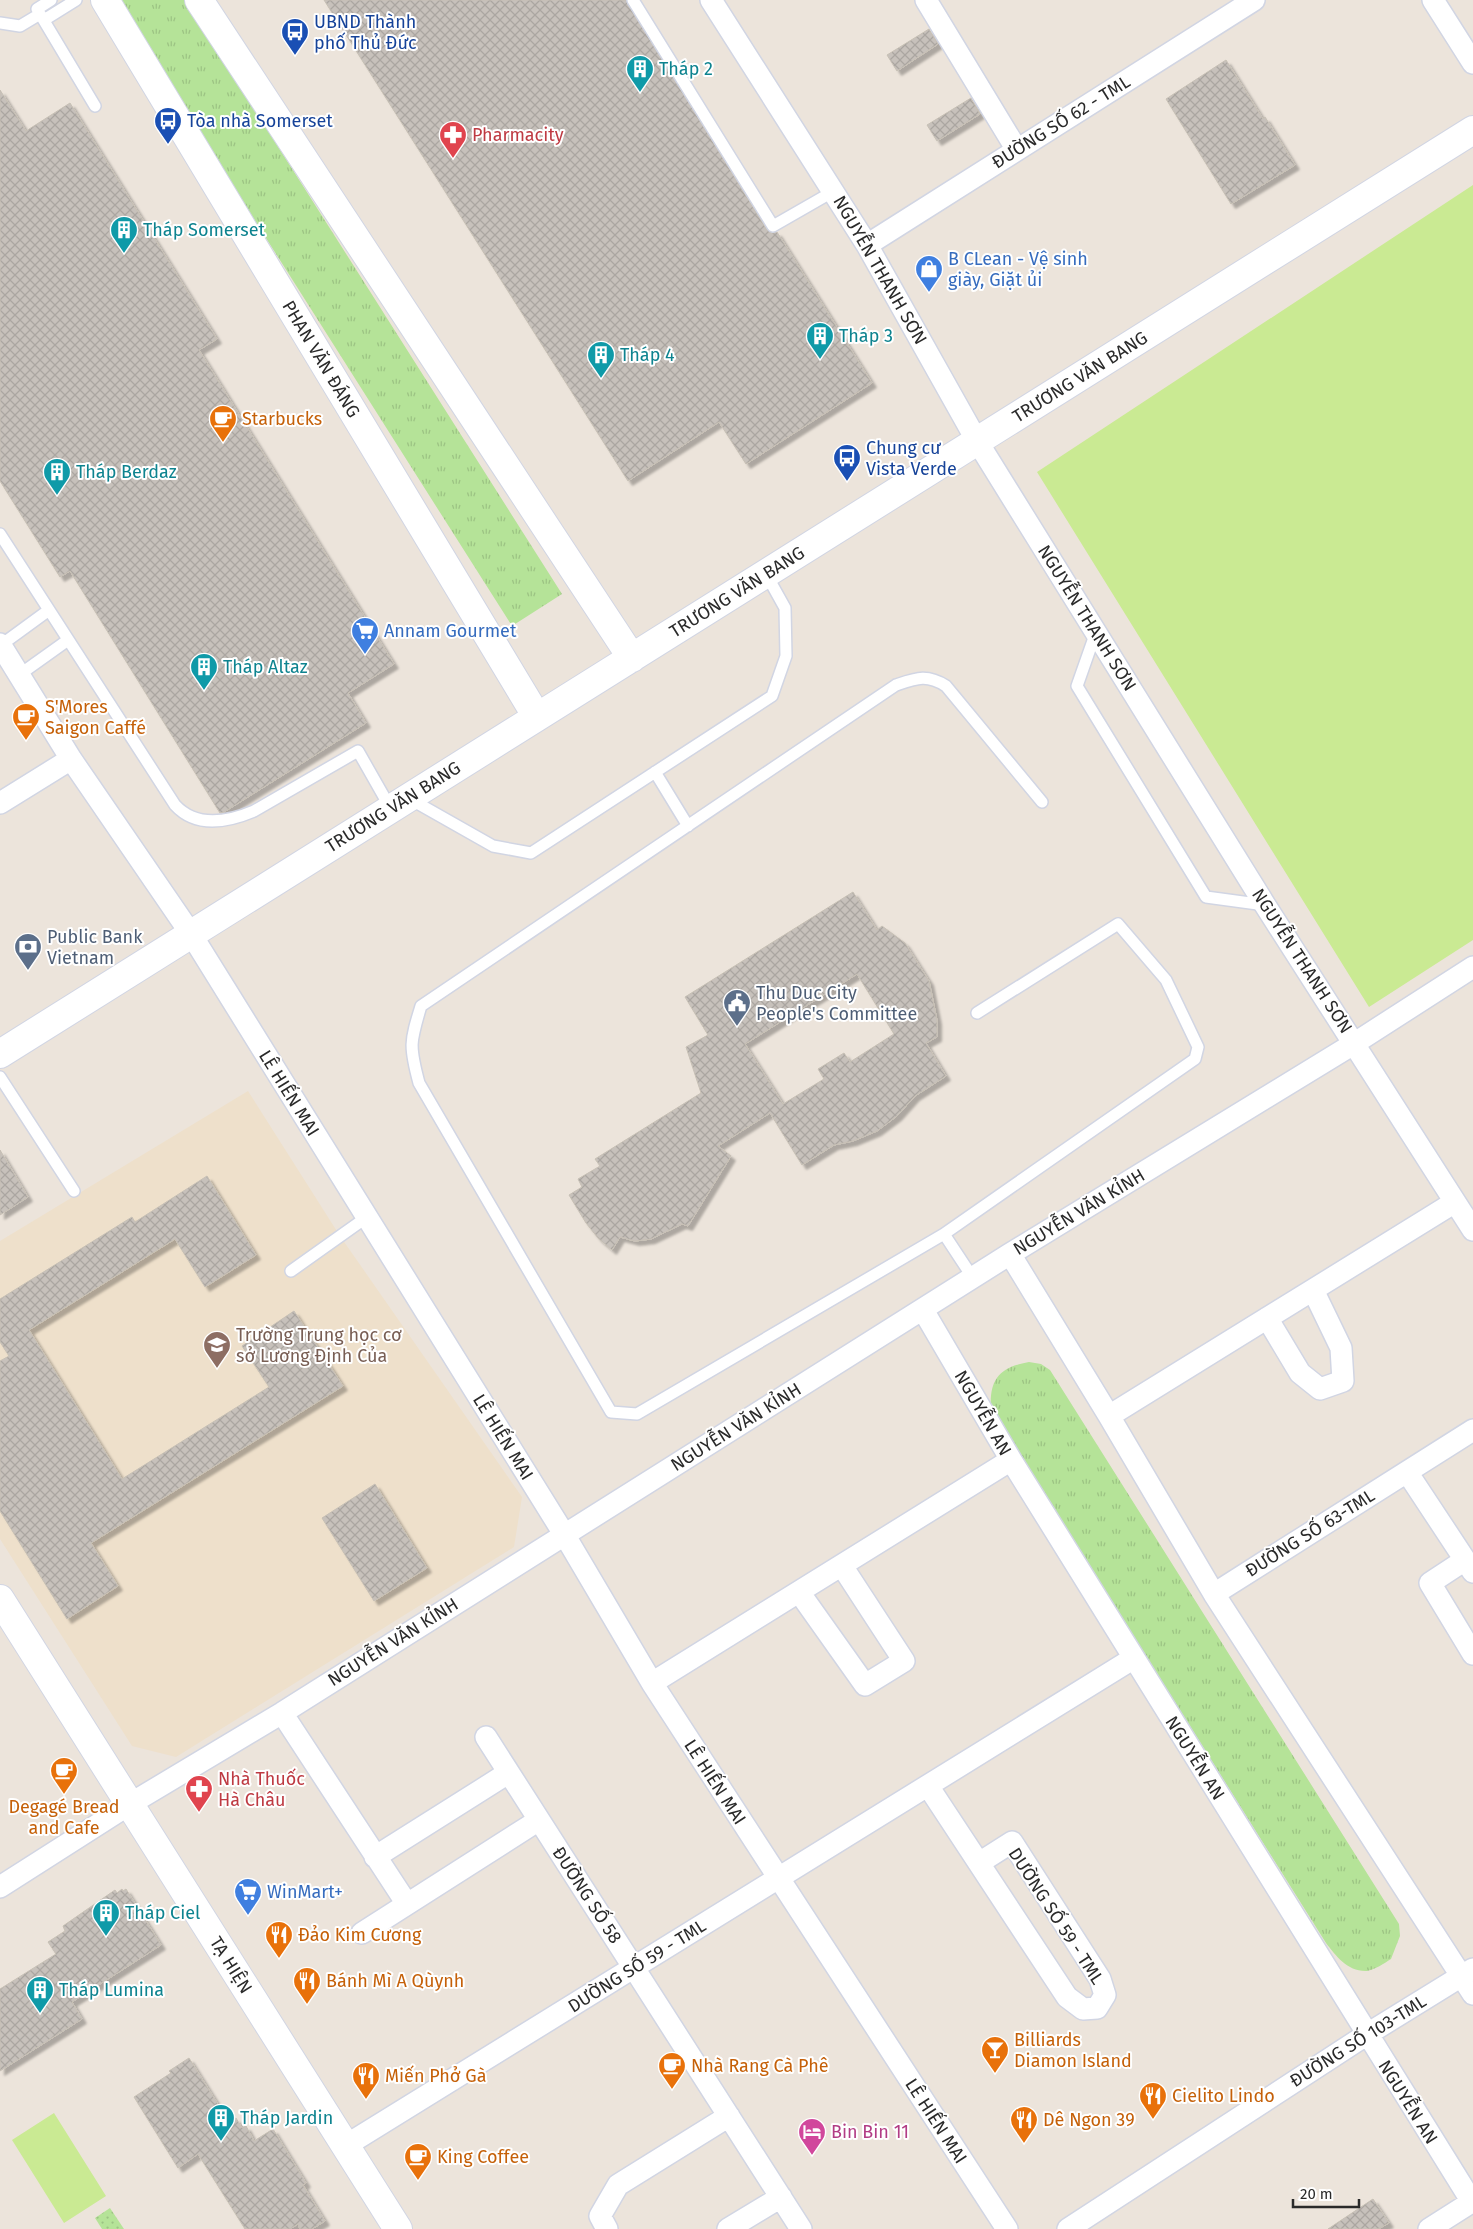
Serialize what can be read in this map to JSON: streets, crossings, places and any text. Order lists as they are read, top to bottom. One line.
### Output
{"streets":{"street":["ĐƯỜNG SỐ 62 - TML","NGUYỄN THANH SƠN","PHAN VĂN ĐÁNG","TRƯƠNG VĂN BANG","LÊ HIẾN MAI","NGUYỄN VĂN KỈNH","NGUYỄN AN","ĐƯỜNG SỐ 63-TML","ĐƯỜNG SỐ 58","DƯỜNG SỐ 59 - TML","TẠ HIỆN","ĐƯỜNG SỐ 103-TML"]},"crossings":[["ĐƯỜNG SỐ 62 - TML","NGUYỄN THANH SƠN"],["NGUYỄN THANH SƠN","TRƯƠNG VĂN BANG"],["NGUYỄN THANH SƠN","NGUYỄN VĂN KỈNH"],["PHAN VĂN ĐÁNG","TRƯƠNG VĂN BANG"],["TRƯƠNG VĂN BANG","LÊ HIẾN MAI"],["LÊ HIẾN MAI","NGUYỄN VĂN KỈNH"],["LÊ HIẾN MAI","DƯỜNG SỐ 59 - TML"],["NGUYỄN VĂN KỈNH","NGUYỄN AN"],["NGUYỄN VĂN KỈNH","TẠ HIỆN"],["NGUYỄN AN","DƯỜNG SỐ 59 - TML"],["NGUYỄN AN","ĐƯỜNG SỐ 103-TML"],["ĐƯỜNG SỐ 58","DƯỜNG SỐ 59 - TML"],["DƯỜNG SỐ 59 - TML","TẠ HIỆN"]],"places":{"bus stop":["UBND Thành phố Thủ Đức","Tòa nhà Somerset","Chung cư Vista Verde"],"building":["Tháp 2","Tháp Somerset","Tháp 3","Tháp 4","Tháp Berdaz","Tháp Altaz","Tháp Ciel","Tháp Lumina","Tháp Jardin"],"pharmacy":["Pharmacity","Nhà Thuốc Hà Châu"],"shop":["B CLean - Vệ sinh giày, Giặt ủi"],"cafe":["Starbucks","S'Mores Saigon Caffé","Degagé Bread and Cafe","Nhà Rang Cà Phê","King Coffee"],"supermarket":["Annam Gourmet","WinMart+"],"bank":["Public Bank Vietnam"],"public building":["Thu Duc City People's Committee"],"school or university":["Trường Trung học cơ sở Lương Định Của"],"restaurant":["Đảo Kim Cương","Bánh Mì A Qùynh","Miến Phở Gà","Cielito Lindo","Dê Ngon 39"],"bar":["Billiards Diamon Island"],"hotel":["Bin Bin 11"]},"scale_bar":"20 m"}
